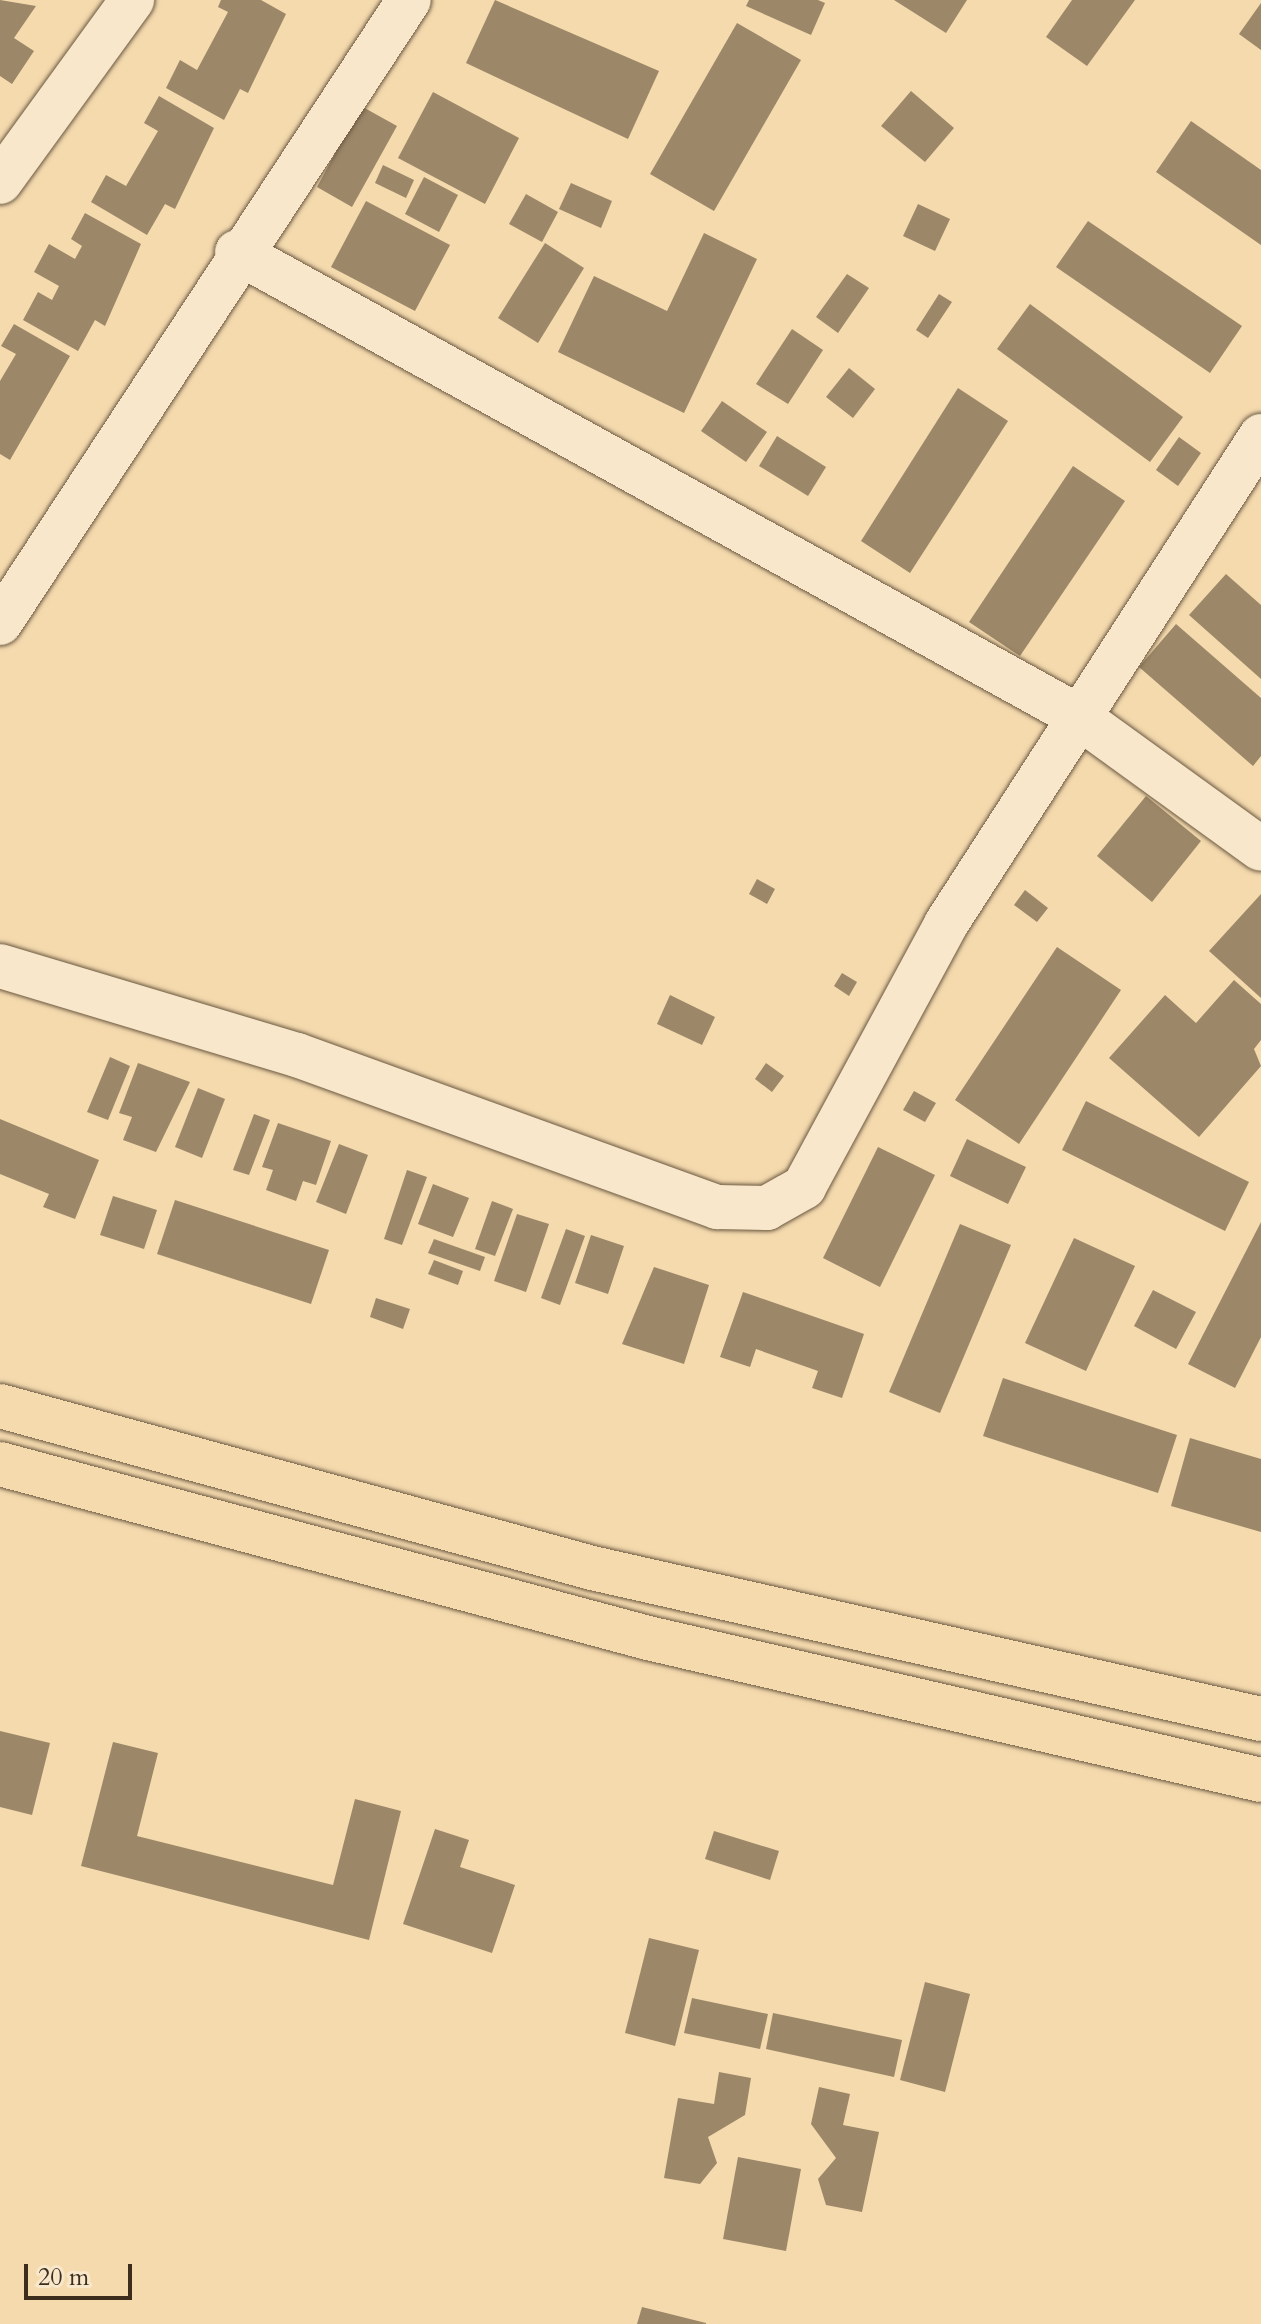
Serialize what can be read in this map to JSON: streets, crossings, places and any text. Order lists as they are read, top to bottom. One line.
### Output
{"scale_bar":"20 m"}
